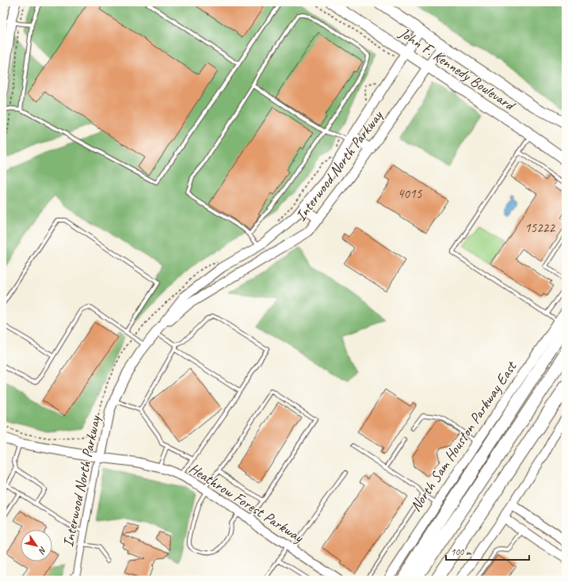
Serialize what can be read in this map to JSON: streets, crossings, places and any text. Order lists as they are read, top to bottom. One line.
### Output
{"streets":{"main road":["John F. Kennedy Boulevard"],"street":["Interwood North Parkway","North Sam Houston Parkway East","Heathrow Forest Parkway"]},"crossings":[["John F. Kennedy Boulevard","Interwood North Parkway"],["Interwood North Parkway","Heathrow Forest Parkway"]],"house_numbers":["4015","15222"],"scale_bar":"100 m","north":"bottom right"}
